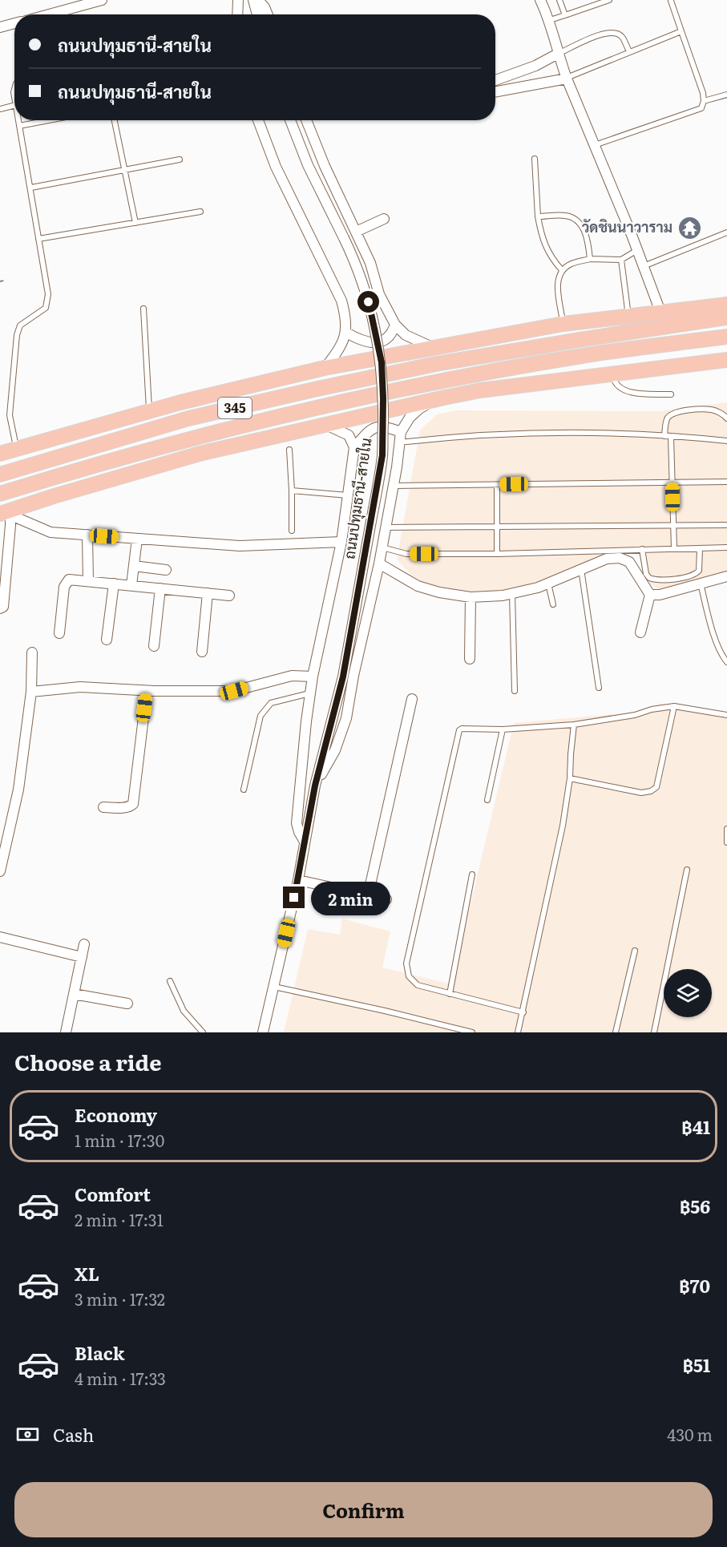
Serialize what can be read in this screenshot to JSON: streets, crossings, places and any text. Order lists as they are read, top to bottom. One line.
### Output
{"streets":{"main road":["345"],"street":["ถนนปทุมธานี-สายใน"]},"places":{"temple":["วัดชินนาวาราม"]},"page":{"banner":["ถนนปทุมธานี-สายใน","ถนนปทุมธานี-สายใน"],"bubble":"2 min","heading":"Choose a ride","list":[{"name":"Economy","note":"1 min · 17:30","value":"฿41"},{"name":"Comfort","note":"2 min · 17:31","value":"฿56"},{"name":"XL","note":"3 min · 17:32","value":"฿70"},{"name":"Black","note":"4 min · 17:33","value":"฿51"}],"pay":["Cash","430 m"],"buttons":"Confirm"}}
